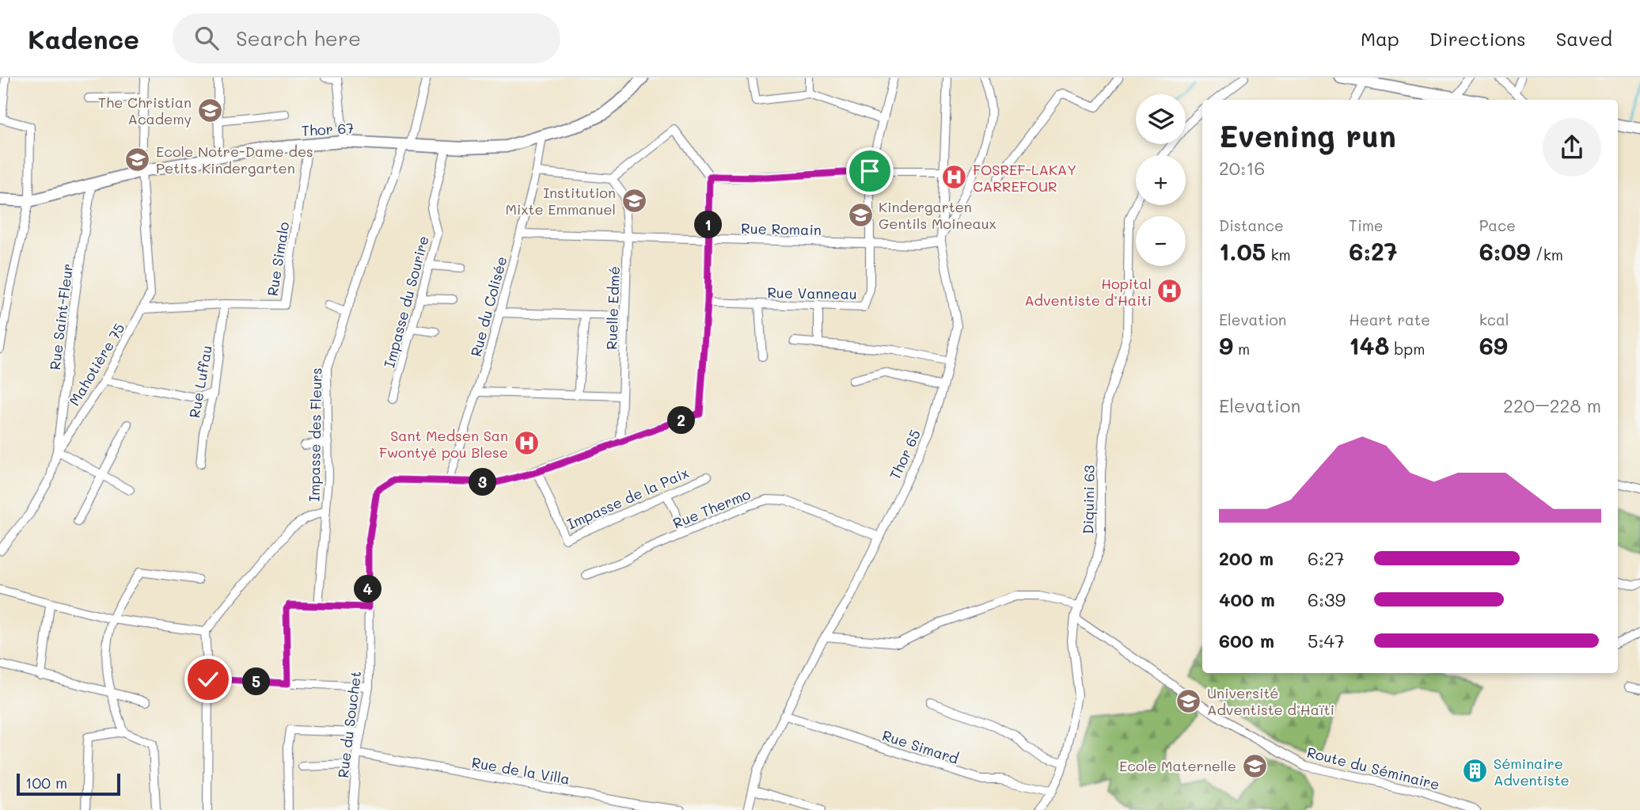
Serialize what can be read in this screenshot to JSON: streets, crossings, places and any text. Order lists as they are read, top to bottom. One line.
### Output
{"streets":{"street":["Thor 67","Rue Romain","Rue Simalo","Rue Vanneau","Impasse du Sourire","Rue du Colisée","Ruelle Edmé","Rue Saint-Fleur","Mahotière 75","Rue Luffau","Impasse des Fleurs","Thor 65","Impasse de la Paix","Diquini 63","Rue Thermo","Rue du Souchet","Rue Simard","Route du Séminaire","Rue de la Villa"]},"crossings":[["Thor 67","Rue Simalo"],["Thor 67","Impasse du Sourire"],["Thor 67","Rue du Colisée"],["Thor 67","Rue Saint-Fleur"],["Thor 67","Mahotière 75"],["Thor 67","Impasse des Fleurs"],["Rue Romain","Rue Vanneau"],["Rue Romain","Rue du Colisée"],["Rue Romain","Ruelle Edmé"],["Rue Romain","Thor 65"],["Rue Romain","Rue du Souchet"],["Rue Simalo","Mahotière 75"],["Rue Simalo","Rue Luffau"],["Rue Vanneau","Rue du Souchet"],["Rue du Colisée","Rue du Souchet"],["Ruelle Edmé","Rue du Souchet"],["Rue Saint-Fleur","Mahotière 75"],["Thor 65","Rue Thermo"],["Thor 65","Rue Simard"],["Impasse de la Paix","Rue du Souchet"],["Diquini 63","Rue Simard"],["Diquini 63","Route du Séminaire"],["Rue du Souchet","Rue de la Villa"]],"places":{"school or university":["The Christian Academy","Ecole Notre-Dame des Petits Kindergarten","Institution Mixte Emmanuel","Kindergarten Gentils Moineaux","Université Adventiste d’Haïti","Ecole Maternelle"],"hospital":["FOSREF-LAKAY CARREFOUR","Hopital Adventiste d’Haiti","Sant Medsen San Fwontyè pou Blese"],"building":["Séminaire Adventiste"]},"scale_bar":"100 m","page":{"header":"Kadence","search":"Search here","nav":["Map","Directions","Saved"],"map_buttons":["+","−"],"heading":["Evening run","20:16"],"stats":[["Distance","1.05 km"],["Time","6:27"],["Pace","6:09 /km"],["Elevation","9 m"],["Heart rate","148 bpm"],["kcal","69"]],"pins":["1","2","3","4","5"],"chart":["Elevation","220–228 m"],"list":[{"name":"200 m","note":"6:27"},{"name":"400 m","note":"6:39"},{"name":"600 m","note":"5:47"}],"scale":"100 m"}}
